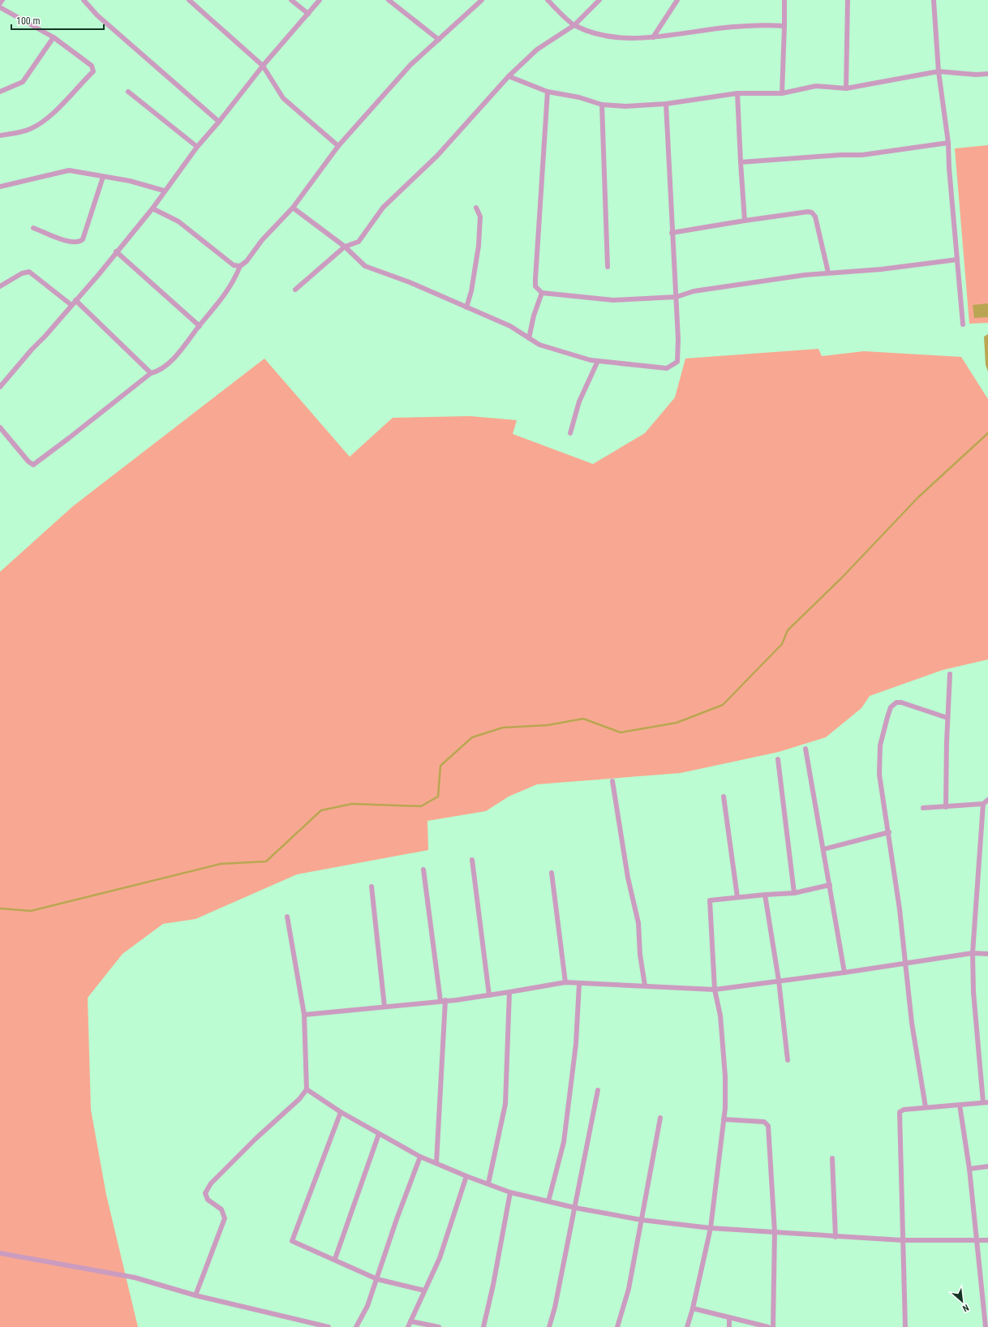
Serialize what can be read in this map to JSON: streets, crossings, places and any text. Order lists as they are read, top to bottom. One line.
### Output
{"scale_bar":"100 m","north":"bottom right"}
